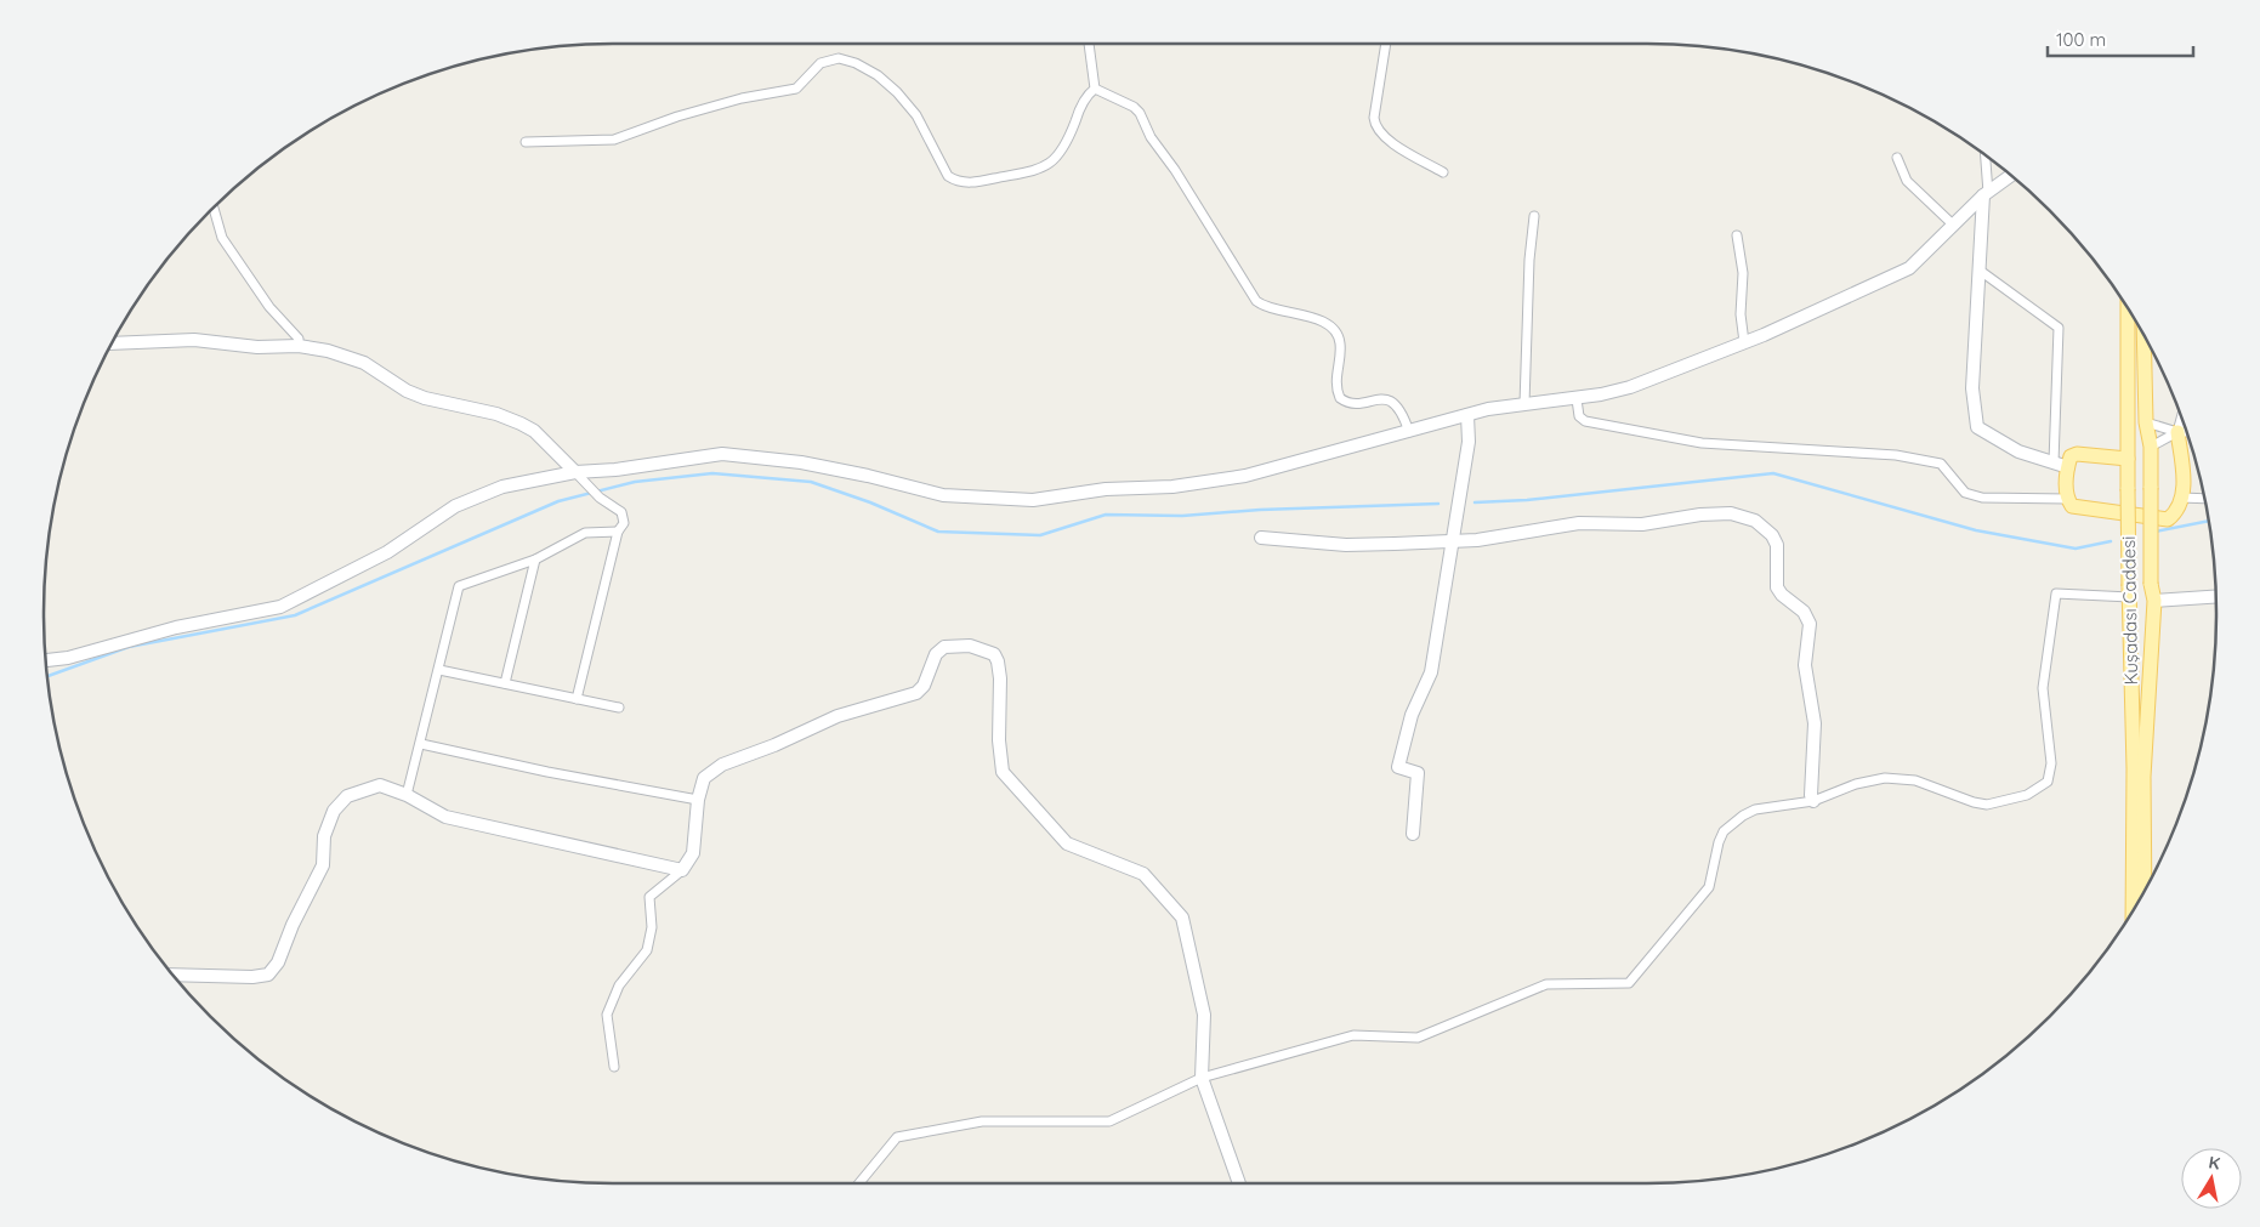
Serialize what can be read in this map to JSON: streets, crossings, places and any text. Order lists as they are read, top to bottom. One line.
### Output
{"streets":{"main road":["Kuşadası Caddesi"]},"scale_bar":"100 m","north":"top"}
